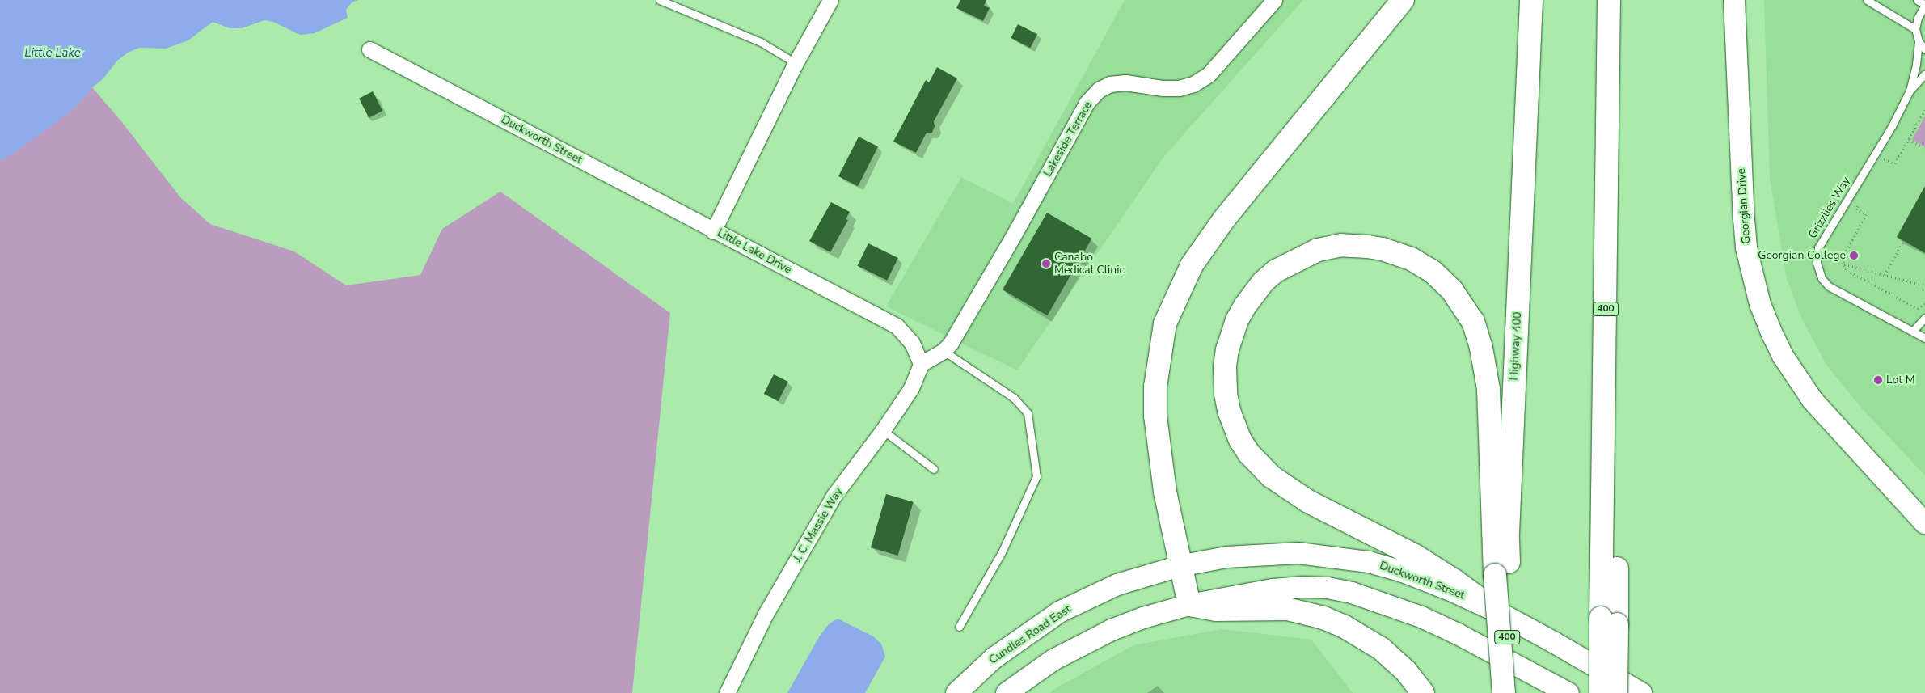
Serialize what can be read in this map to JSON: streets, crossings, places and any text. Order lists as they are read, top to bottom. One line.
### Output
{"streets":{"highway":["400","Highway 400"],"main road":["Duckworth Street","Georgian Drive","Cundles Road East"],"street":["Lakeside Terrace","Little Lake Drive","J. C. Massie Way"],"lane":["Grizzlies Way"]},"crossings":[["Lakeside Terrace","Little Lake Drive"],["Lakeside Terrace","J. C. Massie Way"],["Duckworth Street","Little Lake Drive"],["Duckworth Street","Cundles Road East"],["Little Lake Drive","J. C. Massie Way"]],"water":["Little Lake"],"places":["Georgian College","Canabo Medical Clinic","Lot M"]}
